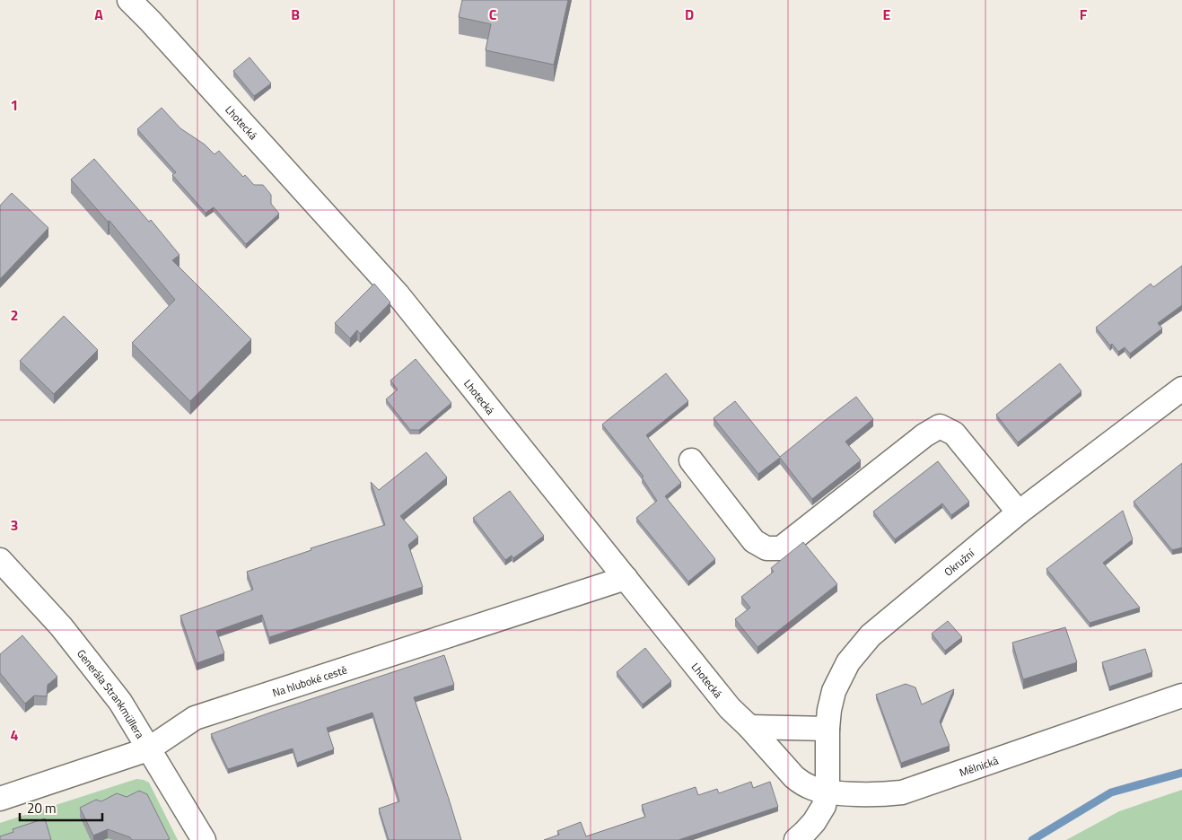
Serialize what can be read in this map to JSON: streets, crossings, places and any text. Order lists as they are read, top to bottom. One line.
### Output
{"streets":{"street":["Lhotecká","Okružní","Na hluboké cestě","Generála Strankmüllera","Mělnická"]},"crossings":[["Lhotecká","Okružní"],["Lhotecká","Na hluboké cestě"],["Lhotecká","Mělnická"],["Okružní","Mělnická"],["Na hluboké cestě","Generála Strankmüllera"]],"scale_bar":"20 m","grid":{"columns":["A","B","C","D","E","F"],"rows":["1","2","3","4"]}}
